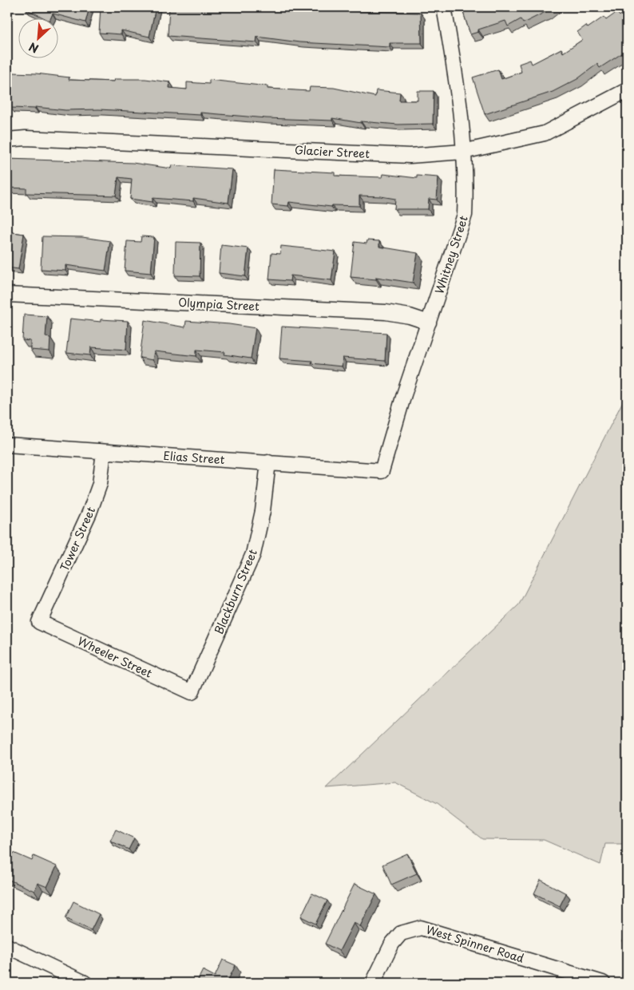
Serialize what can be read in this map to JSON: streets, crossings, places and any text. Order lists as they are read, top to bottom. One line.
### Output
{"streets":{"street":["Glacier Street","Whitney Street","Olympia Street","Elias Street","Tower Street","Blackburn Street","Wheeler Street","West Spinner Road"]},"crossings":[["Glacier Street","Whitney Street"],["Whitney Street","Olympia Street"],["Whitney Street","Elias Street"],["Elias Street","Tower Street"],["Elias Street","Blackburn Street"],["Tower Street","Wheeler Street"],["Blackburn Street","Wheeler Street"]],"north":"bottom left"}
